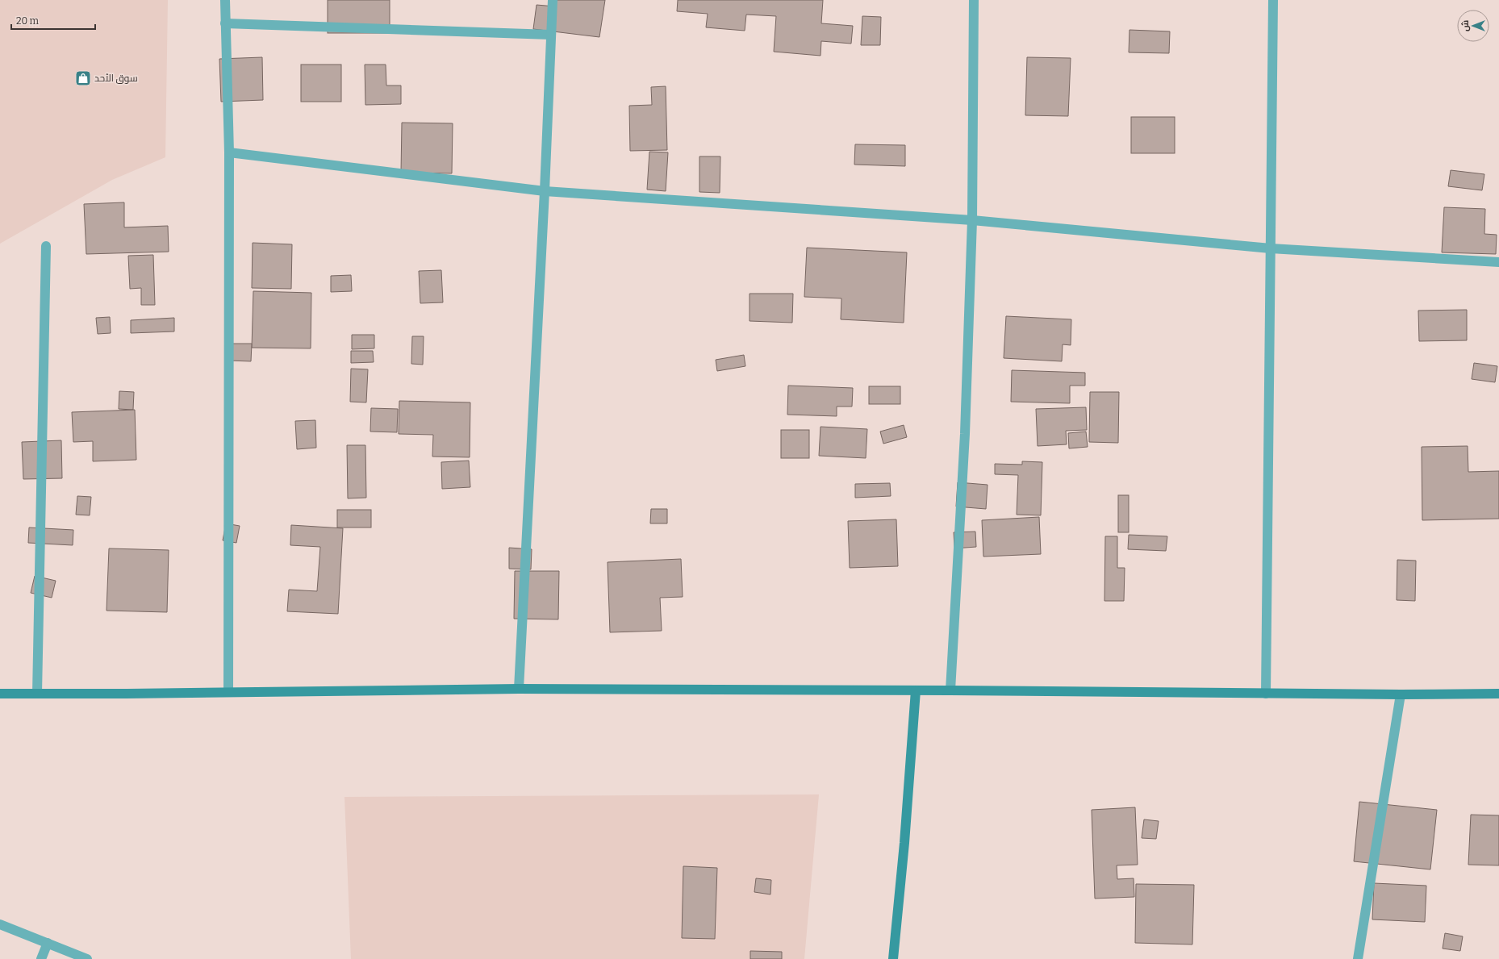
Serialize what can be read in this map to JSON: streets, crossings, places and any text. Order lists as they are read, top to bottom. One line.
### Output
{"places":{"shop":["سوق الأحد"]},"scale_bar":"20 m","north":"left"}
